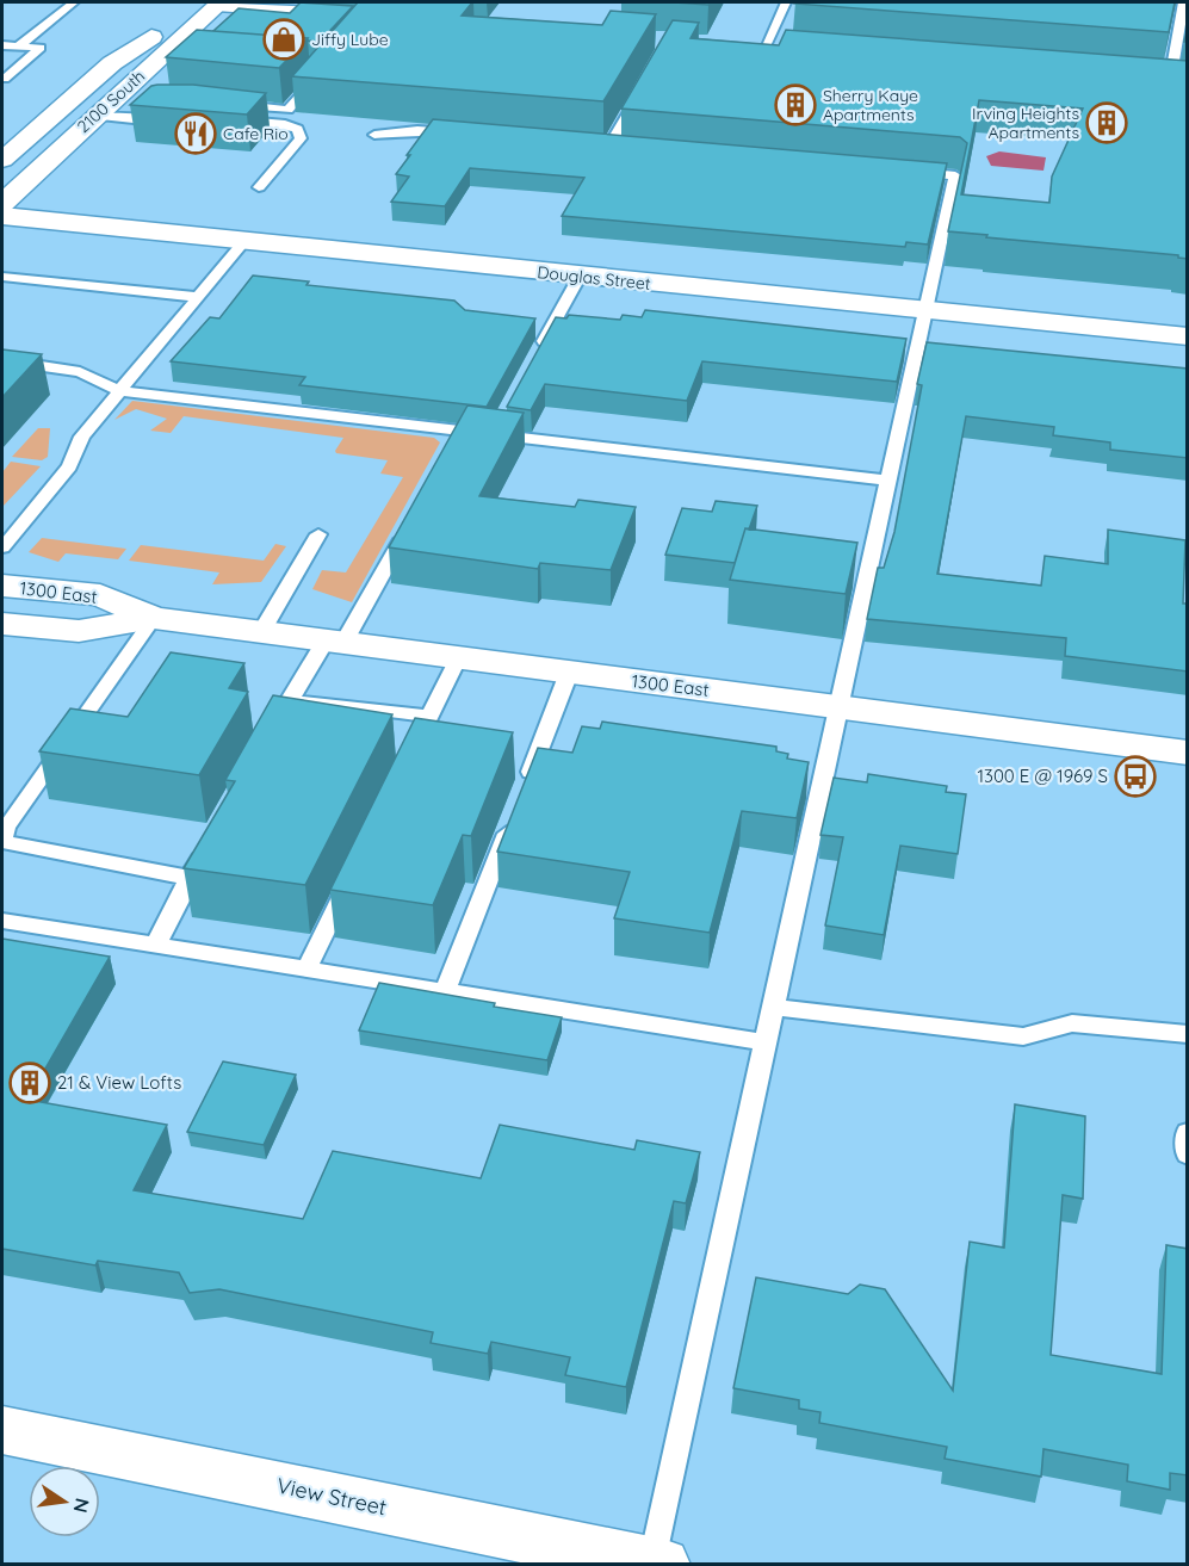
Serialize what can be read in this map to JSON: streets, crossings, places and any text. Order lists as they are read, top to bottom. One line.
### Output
{"streets":{"main road":["2100 South","Douglas Street","1300 East","View Street"]},"places":{"shop":["Jiffy Lube"],"building":["Sherry Kaye Apartments","Irving Heights Apartments","21 & View Lofts"],"restaurant":["Cafe Rio"],"bus stop":["1300 E @ 1969 S"]},"north":"right"}
